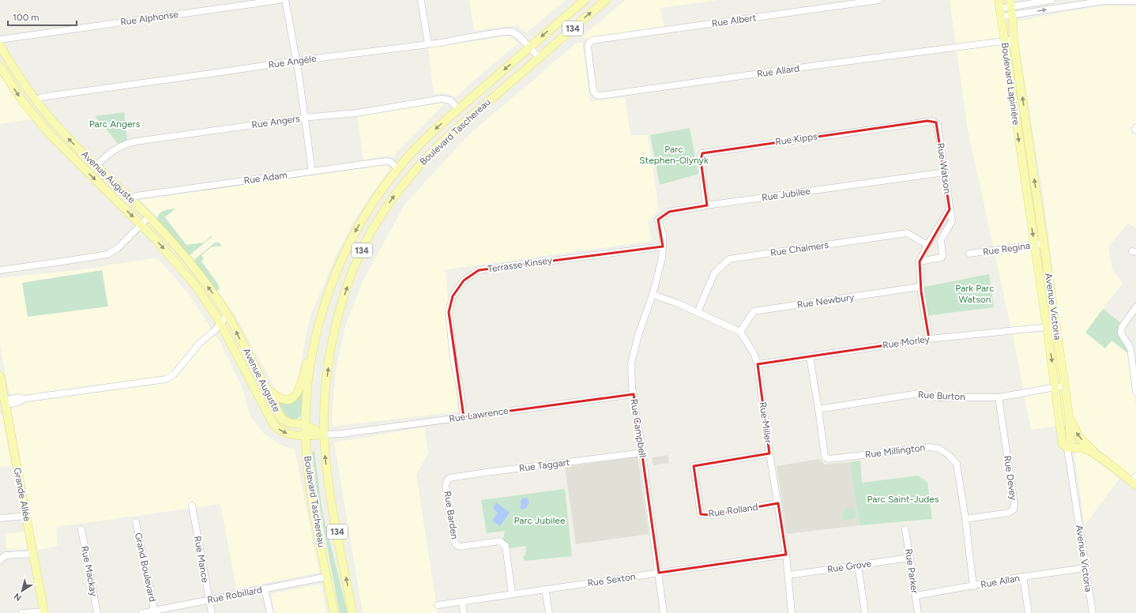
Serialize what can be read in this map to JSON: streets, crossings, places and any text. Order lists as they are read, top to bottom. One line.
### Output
{"streets":{"main road":["134","Boulevard Lapinière","Boulevard Taschereau","Avenue Auguste","Avenue Victoria","Grande Allée"],"street":["Rue Alphonse","Rue Albert","Rue Angèle","Rue Allard","Rue Angers","Rue Kipps","Rue Watson","Rue Adam","Rue Jubilee","Rue Chalmers","Rue Regina","Terrasse Kinsey","Rue Newbury","Rue Morley","Rue Burton","Rue Lawrence","Rue Miller","Rue Campbell","Rue Millington","Rue Taggart","Rue Devey","Rue Rolland","Rue Barden","Rue Mance","Rue Grove","Grand Boulevard","Rue Mackay","Rue Parker","Rue Sexton","Rue Allan","Rue Robillard"]},"crossings":[["Rue Albert","Rue Allard"],["Rue Angèle","Boulevard Taschereau"],["Rue Angèle","Avenue Auguste"],["Rue Allard","Boulevard Lapinière"],["Boulevard Lapinière","Avenue Victoria"],["Rue Angers","Boulevard Taschereau"],["Rue Angers","Avenue Auguste"],["Boulevard Taschereau","Avenue Auguste"],["Boulevard Taschereau","Rue Adam"],["Boulevard Taschereau","Rue Lawrence"],["Boulevard Taschereau","Rue Robillard"],["Rue Kipps","Rue Watson"],["Rue Kipps","Rue Jubilee"],["Rue Watson","Rue Jubilee"],["Avenue Auguste","Rue Adam"],["Avenue Auguste","Rue Lawrence"],["Rue Jubilee","Terrasse Kinsey"],["Rue Jubilee","Rue Campbell"],["Rue Regina","Avenue Victoria"],["Terrasse Kinsey","Rue Lawrence"],["Terrasse Kinsey","Rue Campbell"],["Rue Newbury","Rue Miller"],["Avenue Victoria","Rue Morley"],["Avenue Victoria","Rue Burton"],["Avenue Victoria","Rue Allan"],["Rue Morley","Rue Miller"],["Rue Morley","Rue Millington"],["Rue Burton","Rue Millington"],["Rue Burton","Rue Devey"],["Rue Lawrence","Rue Campbell"],["Rue Miller","Rue Rolland"],["Rue Miller","Rue Grove"],["Rue Miller","Rue Sexton"],["Rue Campbell","Rue Taggart"],["Rue Campbell","Rue Sexton"],["Rue Millington","Rue Devey"],["Rue Millington","Rue Allan"],["Rue Taggart","Rue Barden"],["Rue Barden","Rue Sexton"],["Rue Mance","Rue Robillard"],["Rue Grove","Rue Parker"],["Grand Boulevard","Rue Robillard"],["Rue Parker","Rue Allan"]],"parks":["Parc Angers","Parc Stephen-Olynyk","Park Parc Watson","Parc Saint-Judes","Parc Jubilee"],"scale_bar":"100 m","north":"bottom left"}
